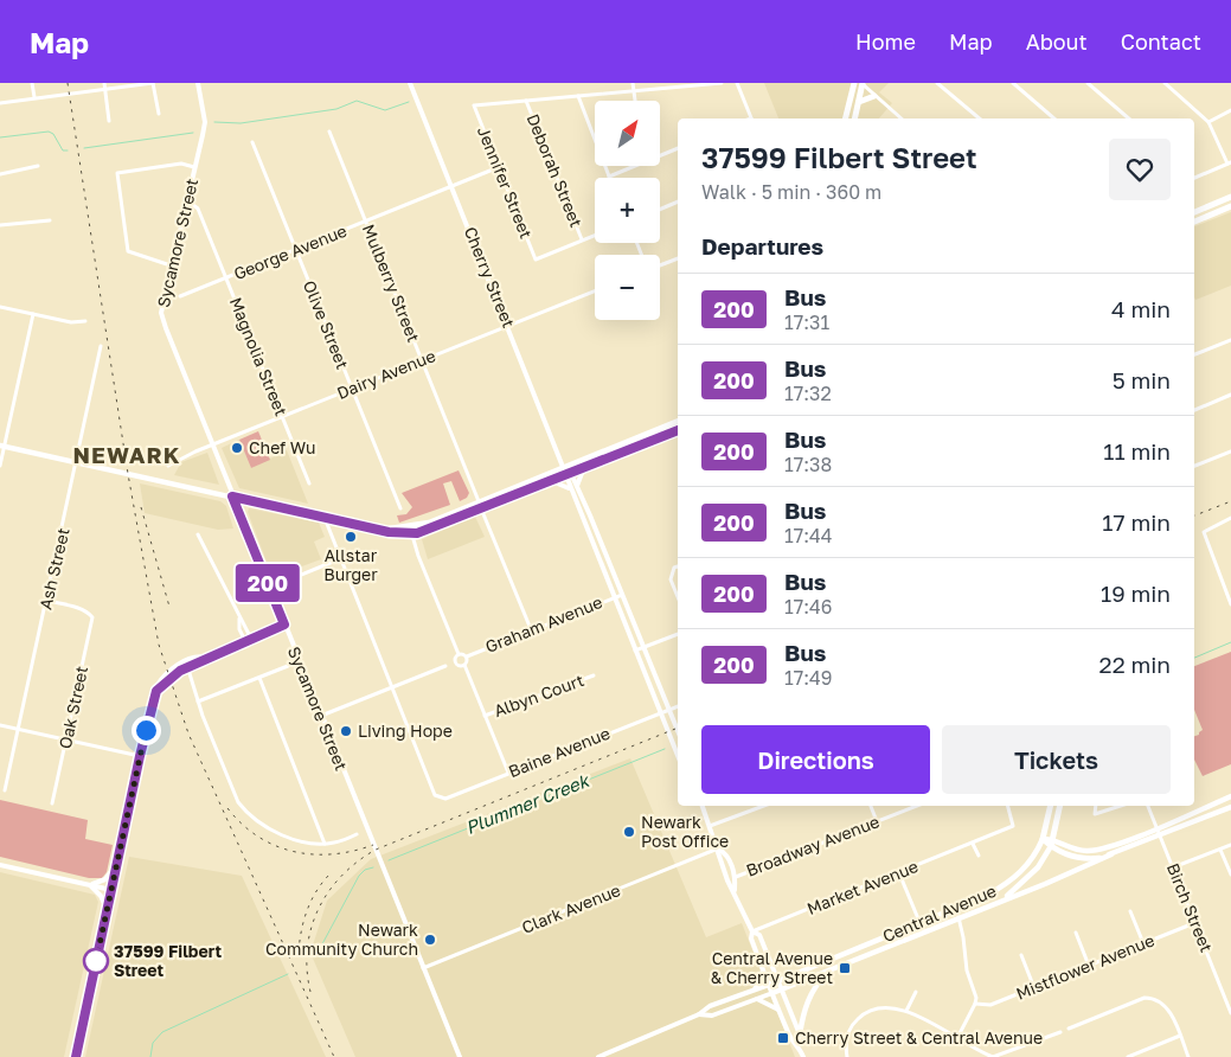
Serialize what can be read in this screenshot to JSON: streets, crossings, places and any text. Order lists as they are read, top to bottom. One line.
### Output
{"streets":{"main road":["Central Avenue"],"street":["Deborah Street","Jennifer Street","Sycamore Street","George Avenue","Cherry Street","Mulberry Street","Olive Street","Magnolia Street","Dairy Avenue","Ash Street","Graham Avenue","Albyn Court","Oak Street","Baine Avenue","Broadway Avenue","Market Avenue","Birch Street","Clark Avenue","Mistflower Avenue"]},"crossings":[["Deborah Street","Jennifer Street"],["Jennifer Street","George Avenue"],["Sycamore Street","Magnolia Street"],["Sycamore Street","Dairy Avenue"],["Sycamore Street","Clark Avenue"],["George Avenue","Cherry Street"],["George Avenue","Mulberry Street"],["George Avenue","Olive Street"],["George Avenue","Magnolia Street"],["Cherry Street","Dairy Avenue"],["Cherry Street","Graham Avenue"],["Cherry Street","Baine Avenue"],["Mulberry Street","Dairy Avenue"],["Olive Street","Dairy Avenue"],["Magnolia Street","Dairy Avenue"],["Ash Street","Oak Street"],["Birch Street","Mistflower Avenue"]],"districts":["NEWARK"],"water":["Plummer Creek"],"places":{"other":["Chef Wu","Allstar Burger","Living Hope","Newark Post Office","Newark Community Church","37599 Filbert Street"],"transit":["Central Avenue & Cherry Street","Cherry Street & Central Avenue"]},"lines":["bus line 200"],"north":"top right","page":{"header":"Map","nav":["Home","Map","About","Contact"],"on_map":"200","map_buttons":["+","−"],"heading":[["37599 Filbert Street","Walk · 5 min · 360 m"],"Departures"],"list":[{"mark":"200","name":"Bus","note":"17:31","value":"4 min"},{"mark":"200","name":"Bus","note":"17:32","value":"5 min"},{"mark":"200","name":"Bus","note":"17:38","value":"11 min"},{"mark":"200","name":"Bus","note":"17:44","value":"17 min"},{"mark":"200","name":"Bus","note":"17:46","value":"19 min"},{"mark":"200","name":"Bus","note":"17:49","value":"22 min"}],"buttons":["Directions","Tickets"]}}
